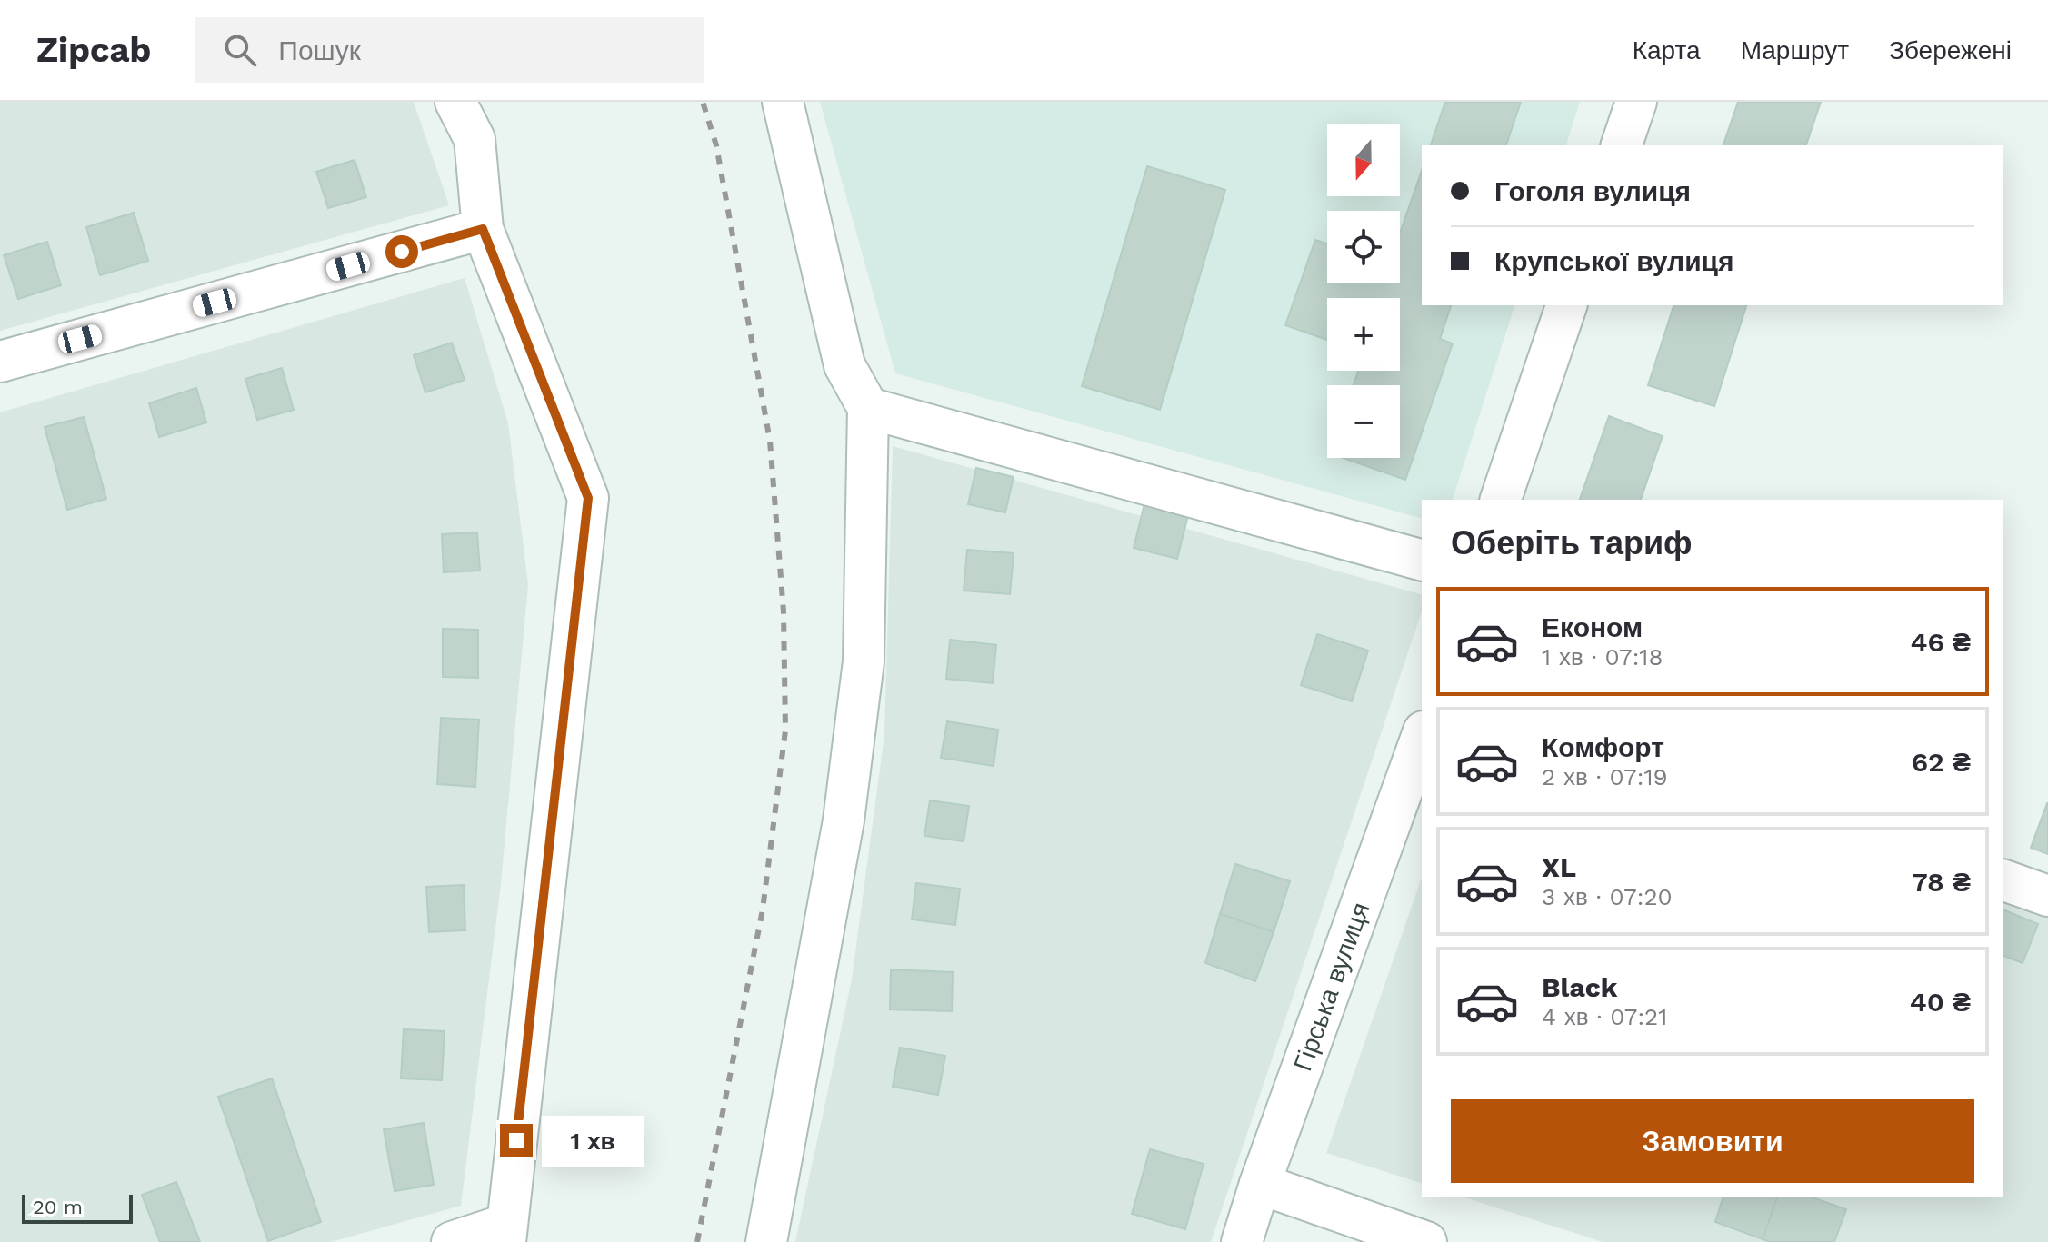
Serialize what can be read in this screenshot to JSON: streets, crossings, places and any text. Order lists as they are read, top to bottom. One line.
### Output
{"streets":{"street":["Гірська вулиця"]},"scale_bar":"20 m","north":"bottom","page":{"header":"Zipcab","search":"Пошук","nav":["Карта","Маршрут","Збережені"],"map_buttons":["+","−"],"banner":["Гоголя вулиця","Крупської вулиця"],"heading":"Оберіть тариф","list":[{"name":"Економ","note":"1 хв · 07:18","value":"46 ₴"},{"name":"Комфорт","note":"2 хв · 07:19","value":"62 ₴"},{"name":"XL","note":"3 хв · 07:20","value":"78 ₴"},{"name":"Black","note":"4 хв · 07:21","value":"40 ₴"}],"buttons":"Замовити","bubble":"1 хв","scale":"20 m"}}
